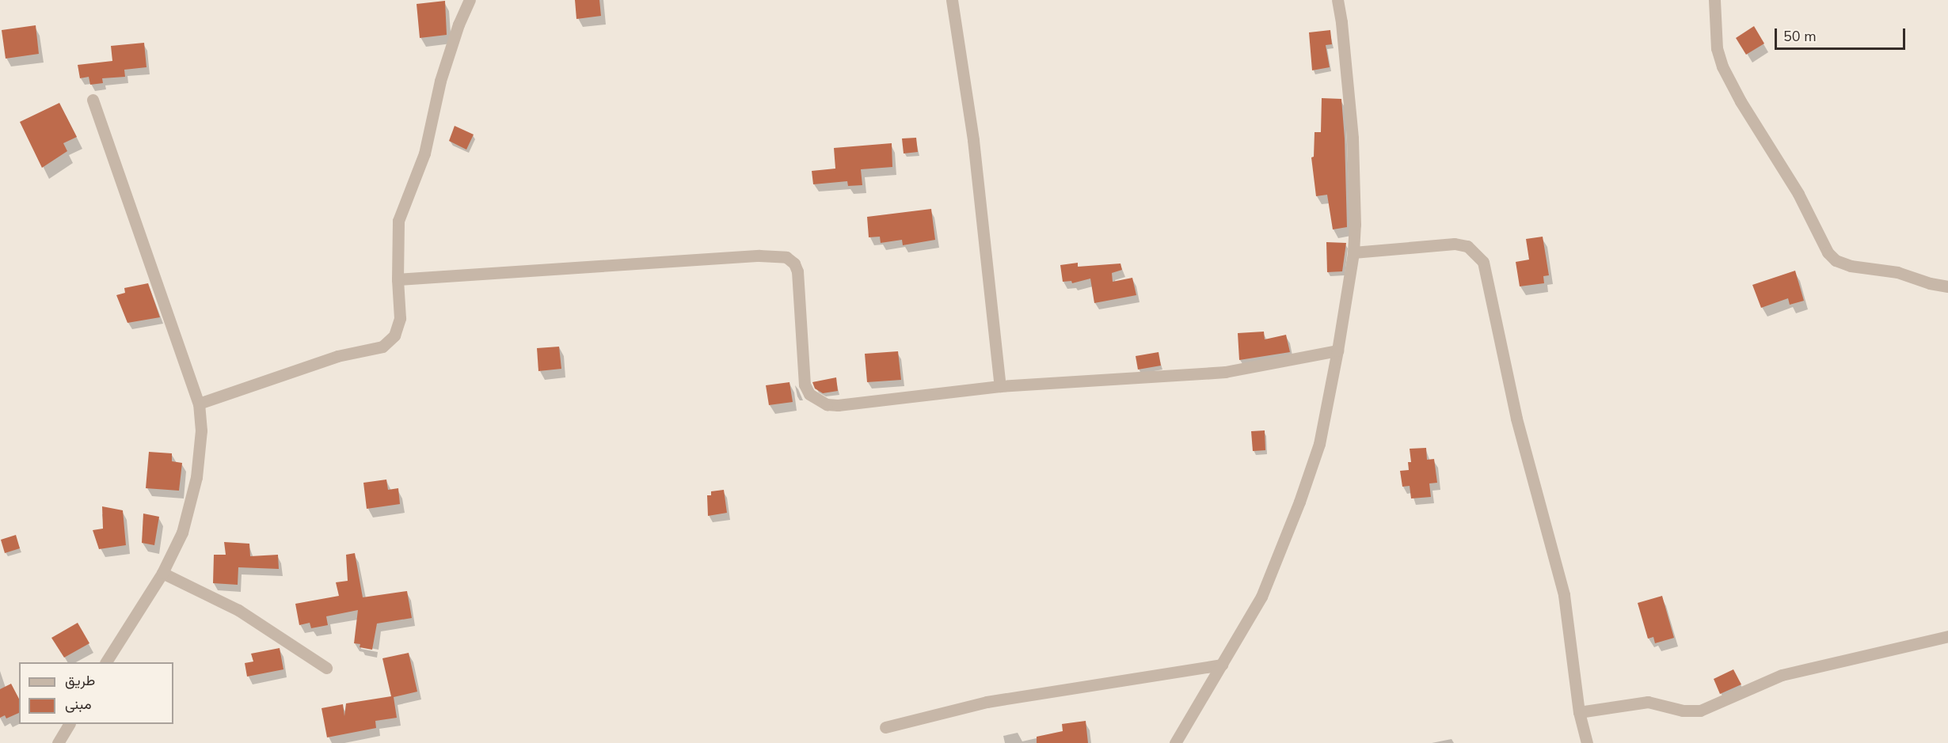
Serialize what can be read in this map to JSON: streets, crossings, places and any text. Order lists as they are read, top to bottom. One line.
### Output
{"legend":["طريق","مبنى"],"scale_bar":"50 m"}
